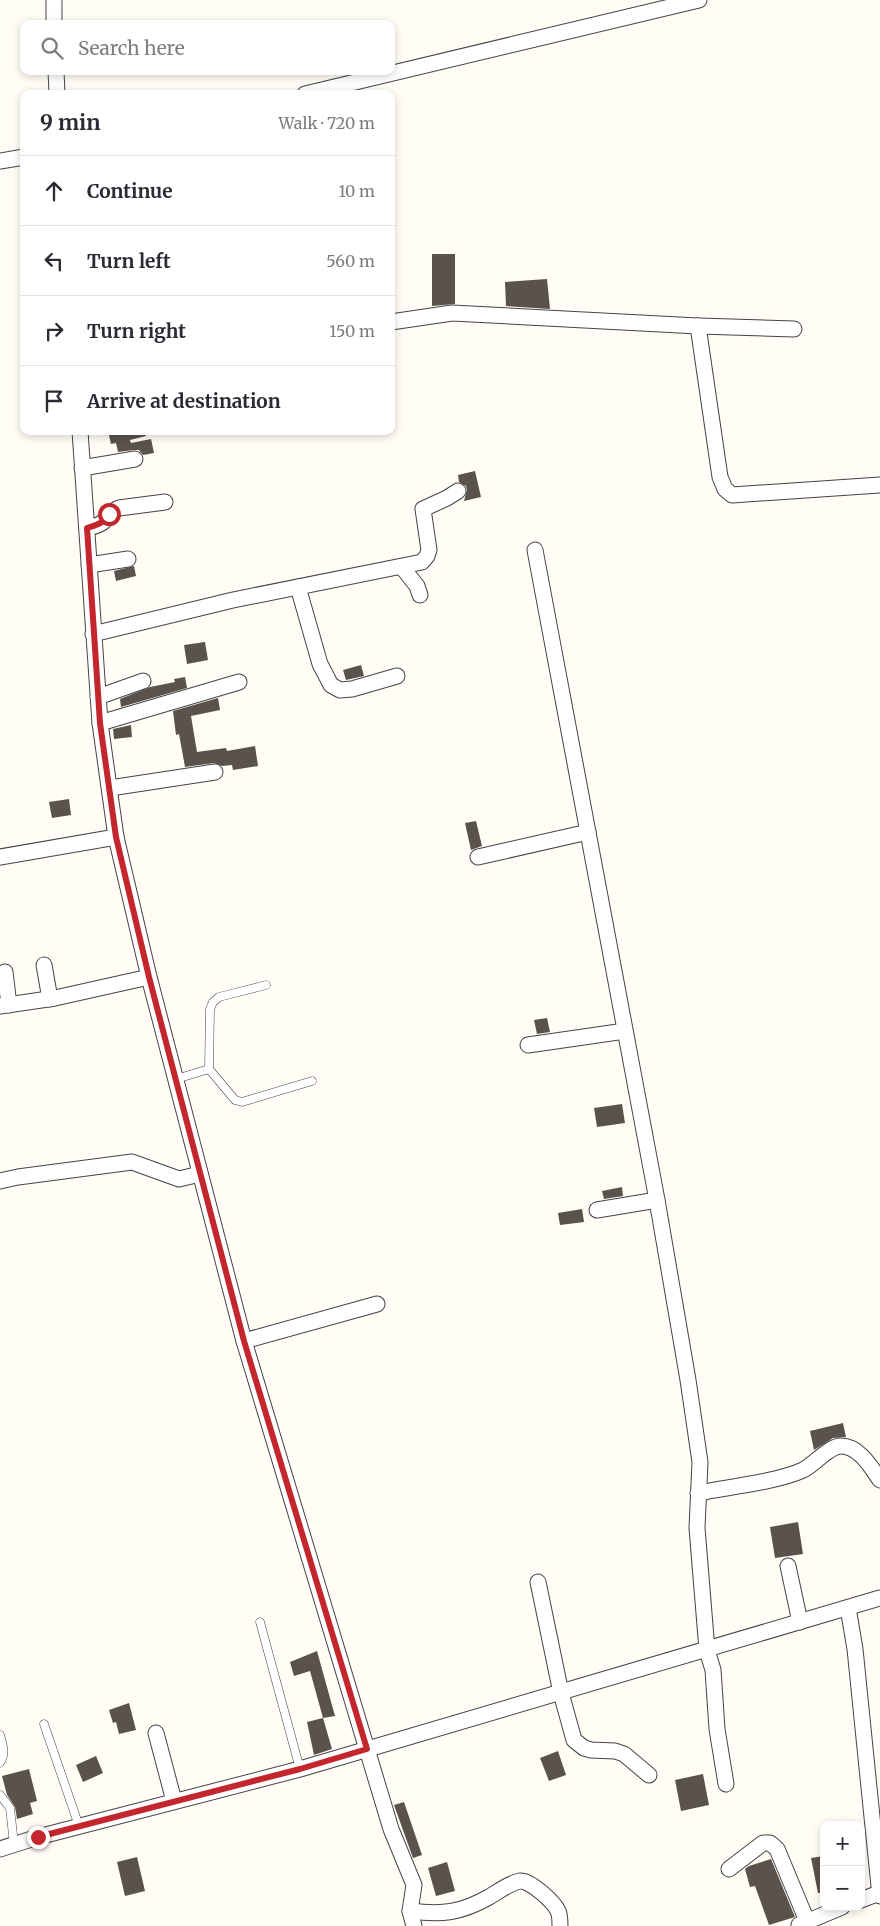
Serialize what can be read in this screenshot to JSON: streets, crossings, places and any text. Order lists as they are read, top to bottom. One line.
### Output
{"page":{"search":"Search here","heading":["9 min","Walk · 720 m"],"list":[["Continue","10 m"],["Turn left","560 m"],["Turn right","150 m"],"Arrive at destination"],"map_buttons":["+","−"]}}
